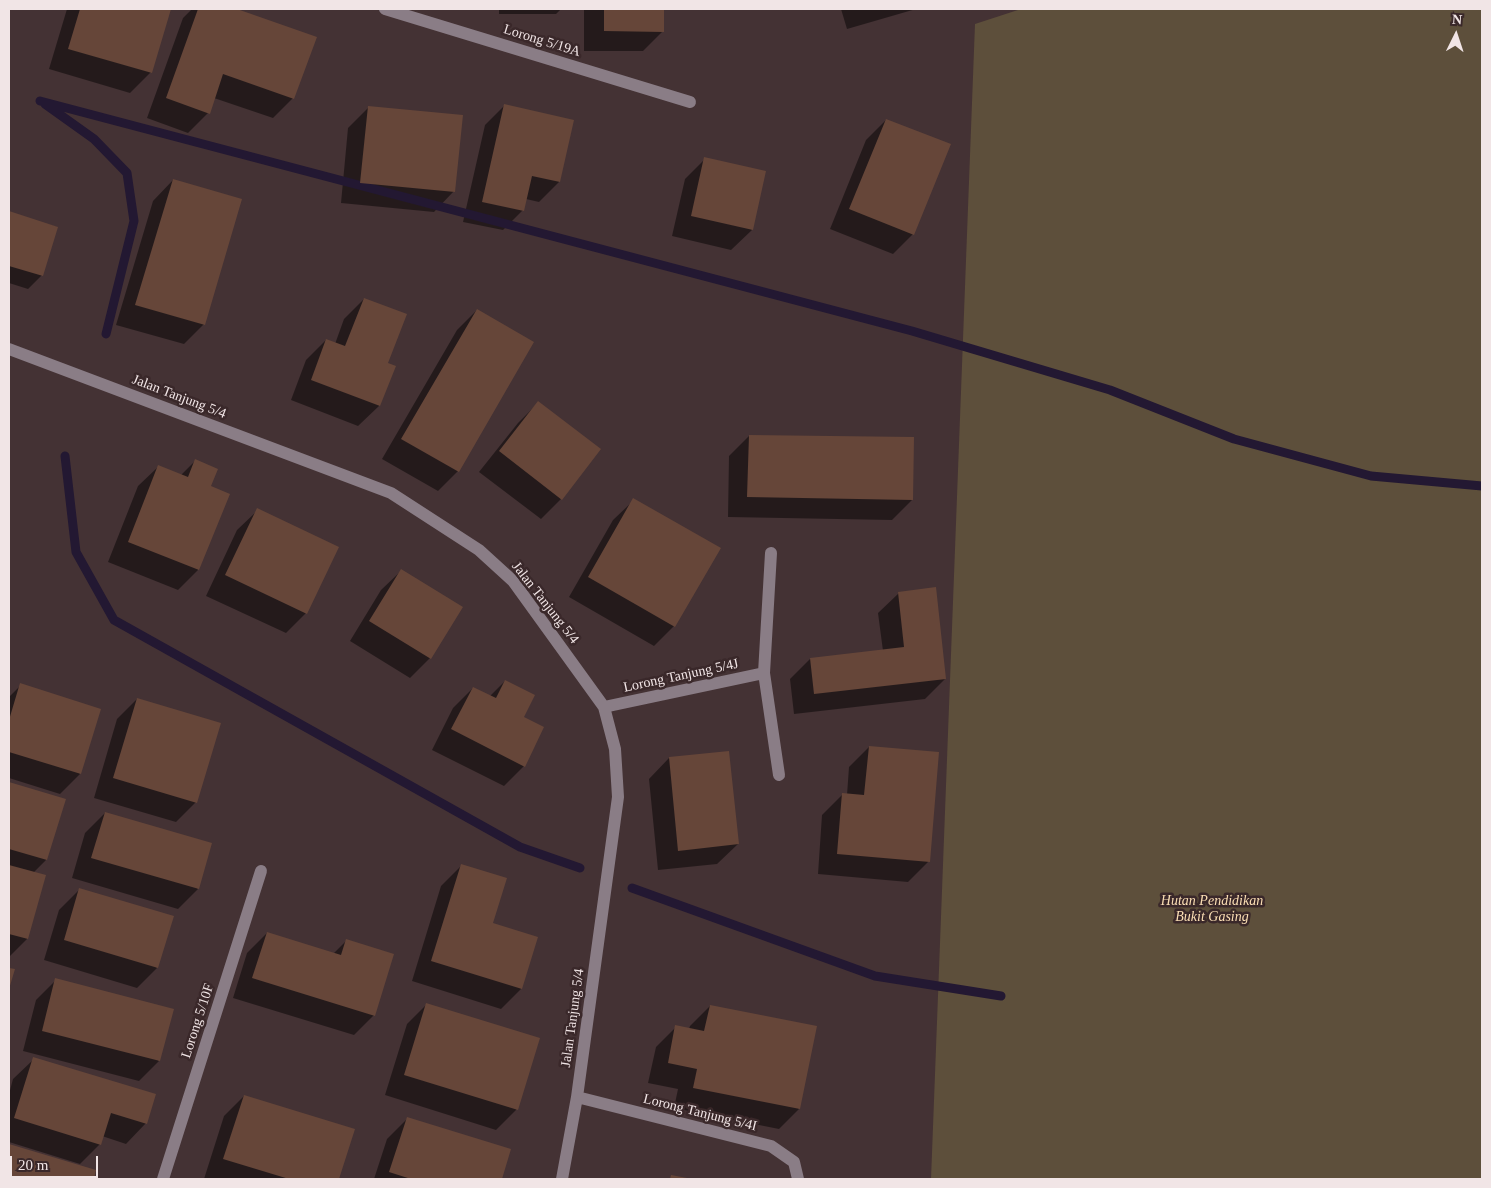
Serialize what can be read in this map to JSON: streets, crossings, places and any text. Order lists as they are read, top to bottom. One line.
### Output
{"streets":{"street":["Lorong 5/19A","Jalan Tanjung 5/4","Lorong Tanjung 5/4J","Lorong 5/10F","Lorong Tanjung 5/4I"]},"crossings":[["Jalan Tanjung 5/4","Lorong Tanjung 5/4J"],["Jalan Tanjung 5/4","Lorong Tanjung 5/4I"]],"parks":["Hutan Pendidikan Bukit Gasing"],"scale_bar":"20 m","north":"top"}
